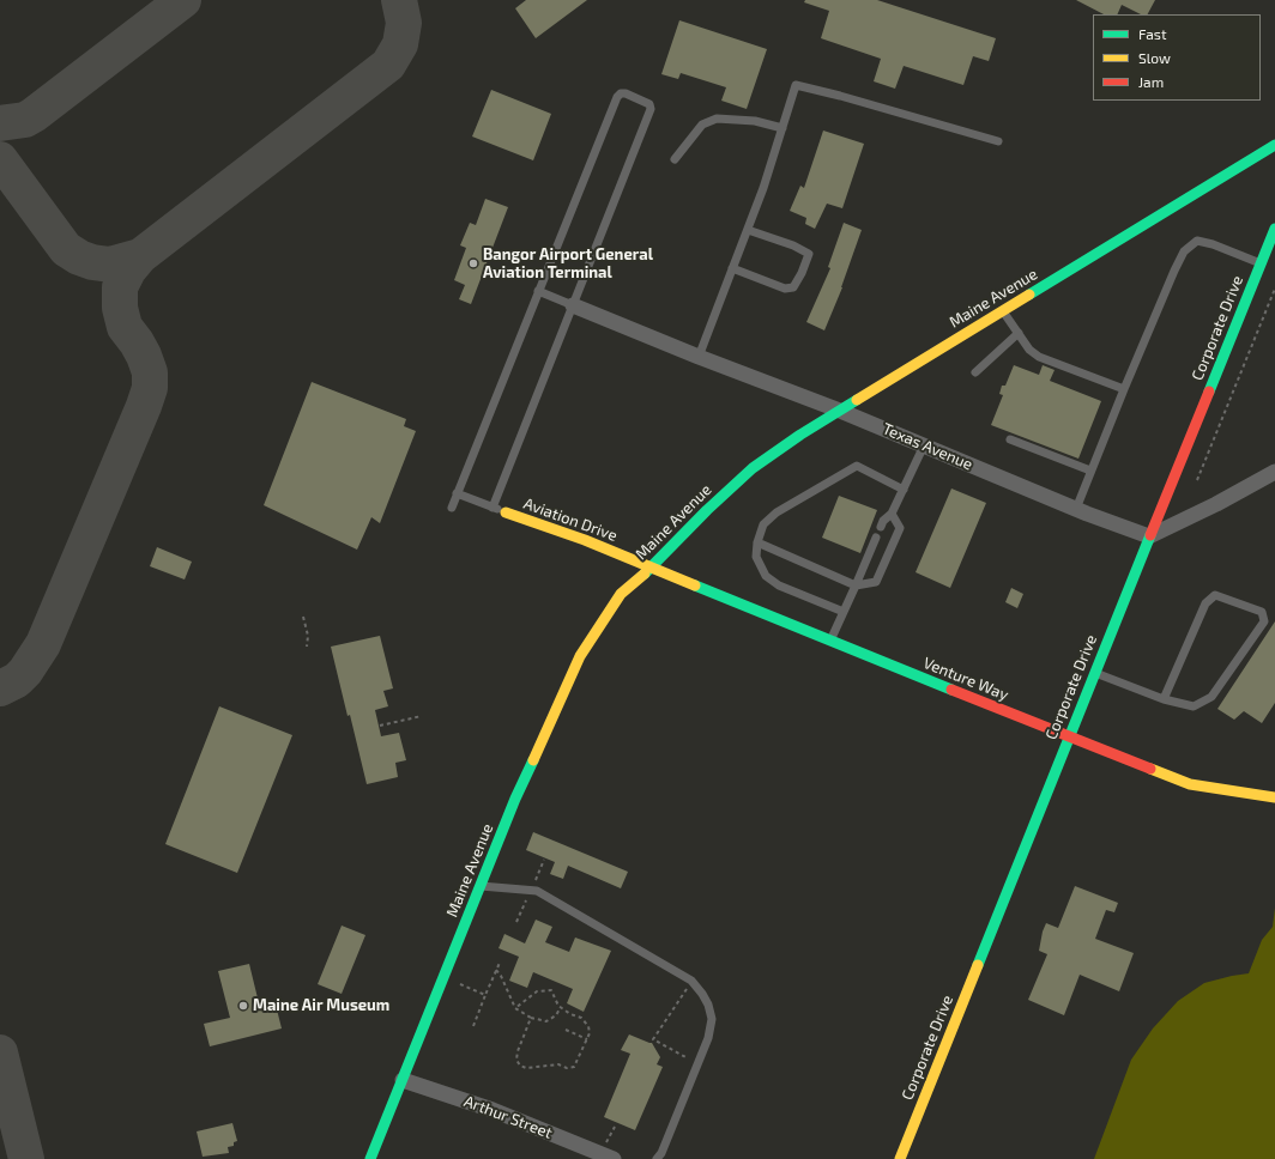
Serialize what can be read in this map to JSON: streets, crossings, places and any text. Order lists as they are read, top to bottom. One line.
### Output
{"streets":{"street":["Maine Avenue","Corporate Drive","Texas Avenue","Aviation Drive","Venture Way","Arthur Street"]},"crossings":[["Maine Avenue","Texas Avenue"],["Maine Avenue","Aviation Drive"],["Maine Avenue","Venture Way"],["Maine Avenue","Arthur Street"],["Corporate Drive","Texas Avenue"],["Corporate Drive","Venture Way"],["Aviation Drive","Venture Way"]],"places":["Bangor Airport General Aviation Terminal","Maine Air Museum"],"legend":["Fast","Slow","Jam"]}
